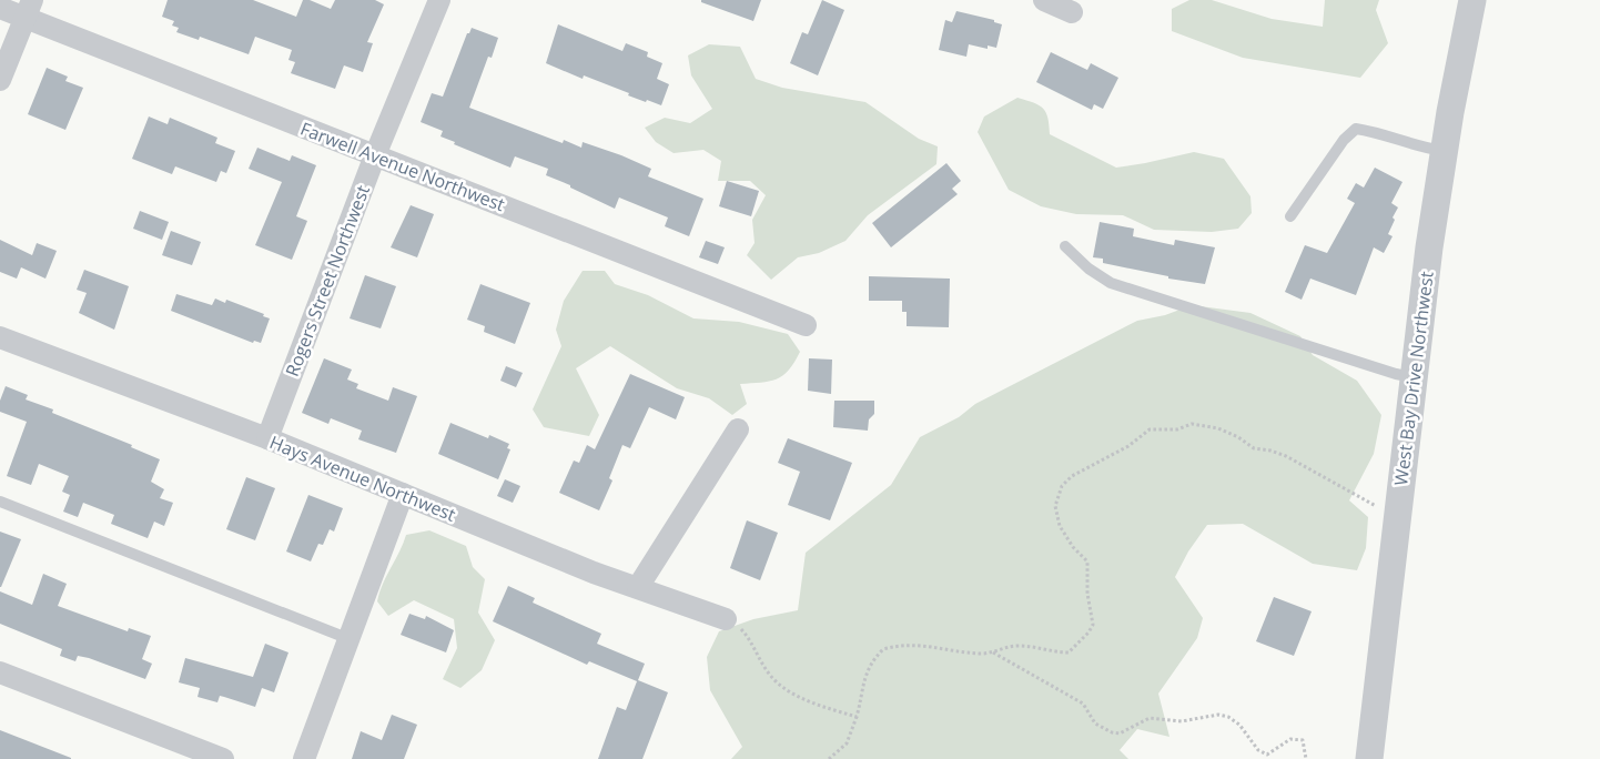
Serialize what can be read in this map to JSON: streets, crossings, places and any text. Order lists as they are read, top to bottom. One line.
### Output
{"streets":{"street":["Farwell Avenue Northwest","Rogers Street Northwest","West Bay Drive Northwest","Hays Avenue Northwest"]},"crossings":[["Farwell Avenue Northwest","Rogers Street Northwest"],["Rogers Street Northwest","Hays Avenue Northwest"]]}
